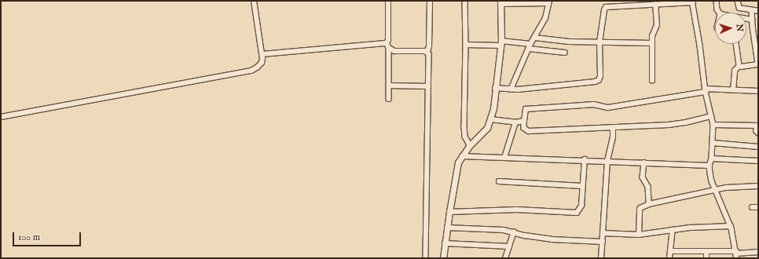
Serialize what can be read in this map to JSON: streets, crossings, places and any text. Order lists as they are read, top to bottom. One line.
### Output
{"scale_bar":"100 m","north":"right"}
